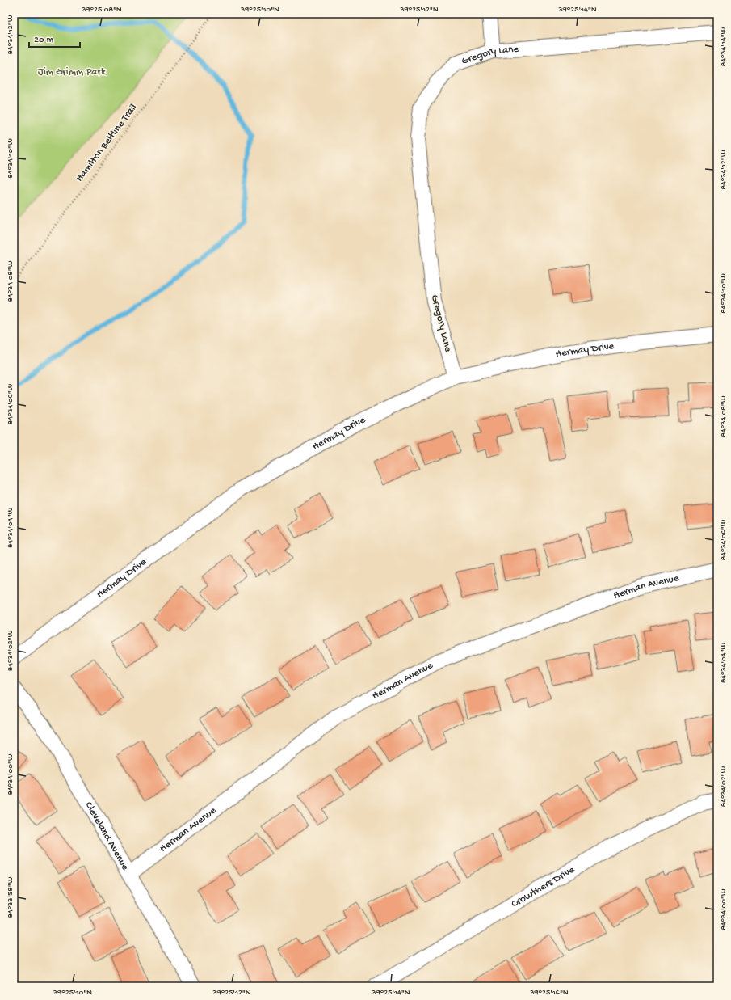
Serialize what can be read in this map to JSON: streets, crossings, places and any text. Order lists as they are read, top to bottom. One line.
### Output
{"streets":{"street":["Gregory Lane","Hermay Drive","Herman Avenue","Cleveland Avenue","Crowthers Drive"],"path":["Hamilton Beltline Trail"]},"crossings":[["Gregory Lane","Hermay Drive"],["Herman Avenue","Cleveland Avenue"]],"parks":["Jim Grimm Park"],"scale_bar":"20 m","coordinates":["39°25'08\"N","39°25'10\"N","39°25'12\"N","39°25'14\"N","84°34'12\"W","84°34'14\"W","84°34'10\"W","84°34'08\"W","84°34'06\"W","84°34'04\"W","84°34'02\"W","84°34'00\"W","84°33'58\"W","39°25'16\"N"]}
